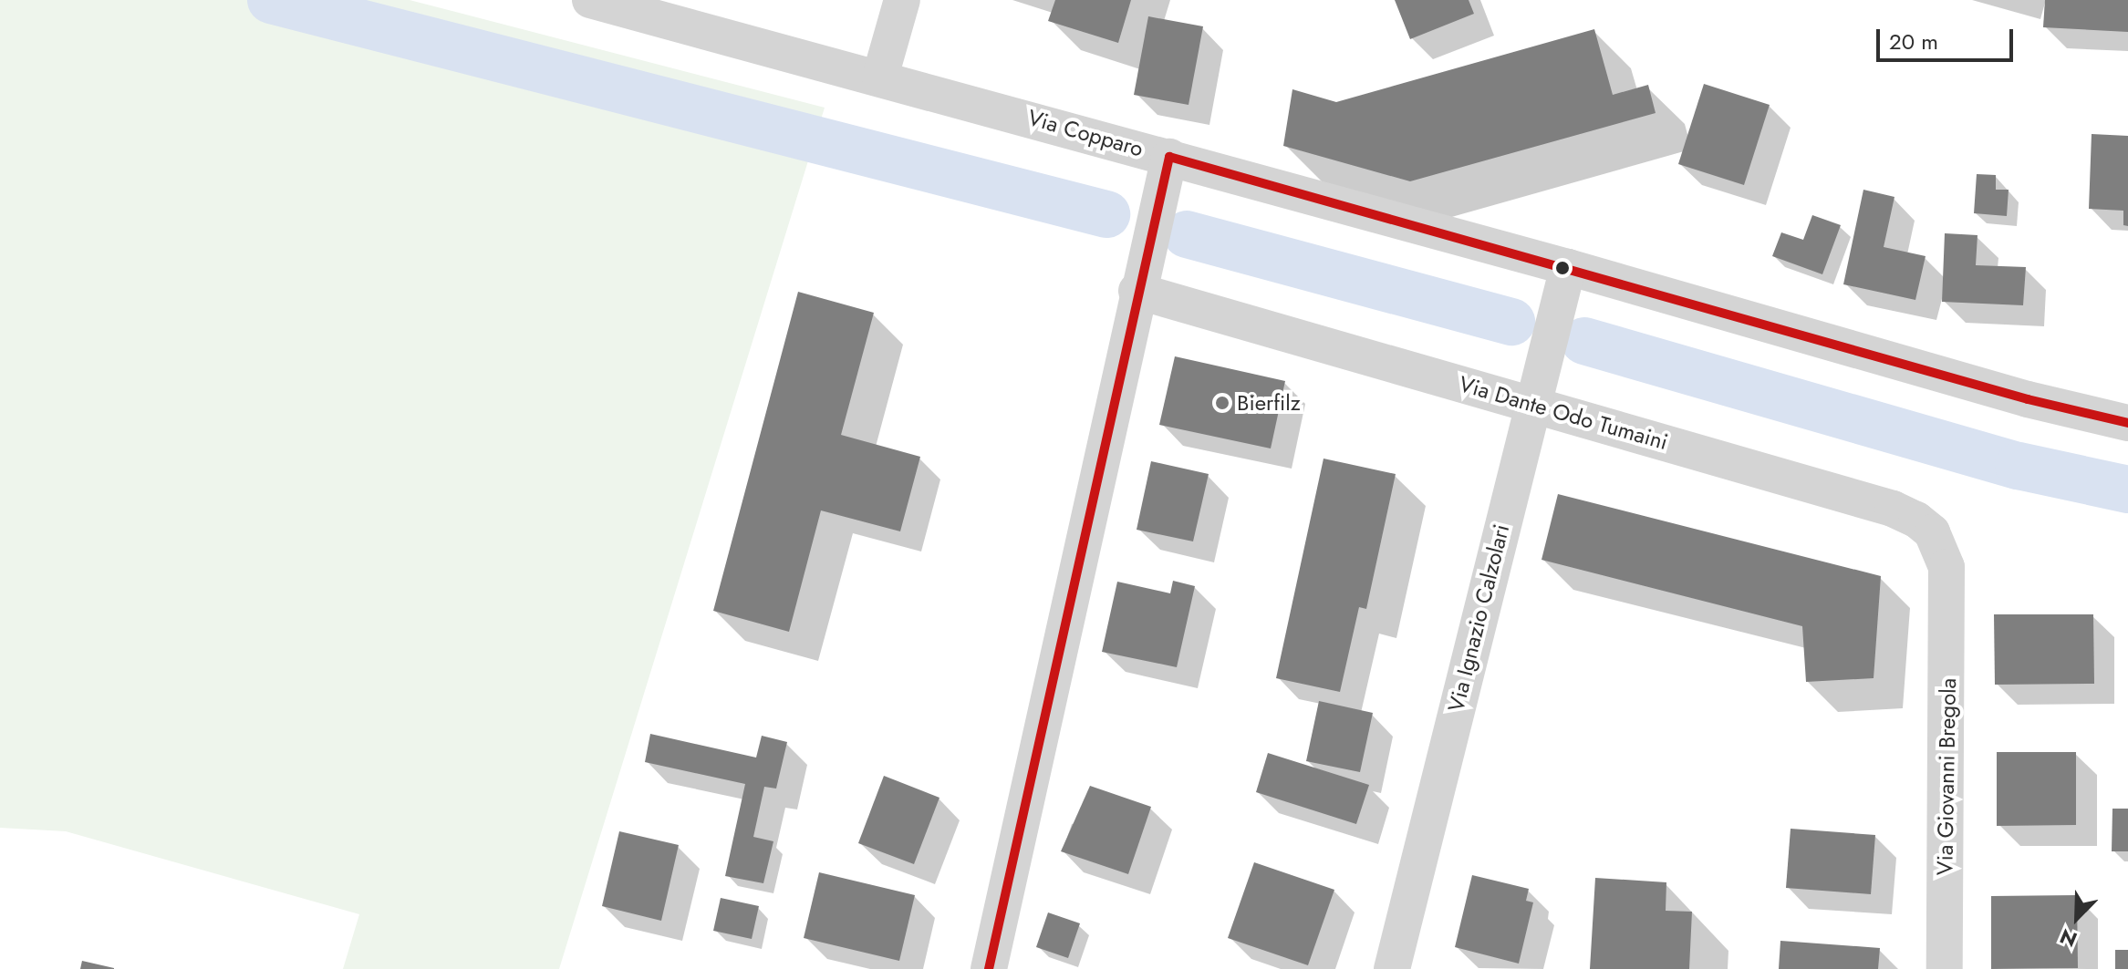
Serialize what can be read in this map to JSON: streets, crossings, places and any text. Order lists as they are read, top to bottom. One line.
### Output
{"streets":{"street":["Via Copparo","Via Dante Odo Tumaini","Via Ignazio Calzolari","Via Giovanni Bregola"]},"crossings":[["Via Copparo","Via Ignazio Calzolari"],["Via Dante Odo Tumaini","Via Ignazio Calzolari"],["Via Dante Odo Tumaini","Via Giovanni Bregola"]],"places":["Bierfilz"],"scale_bar":"20 m","north":"bottom left"}
